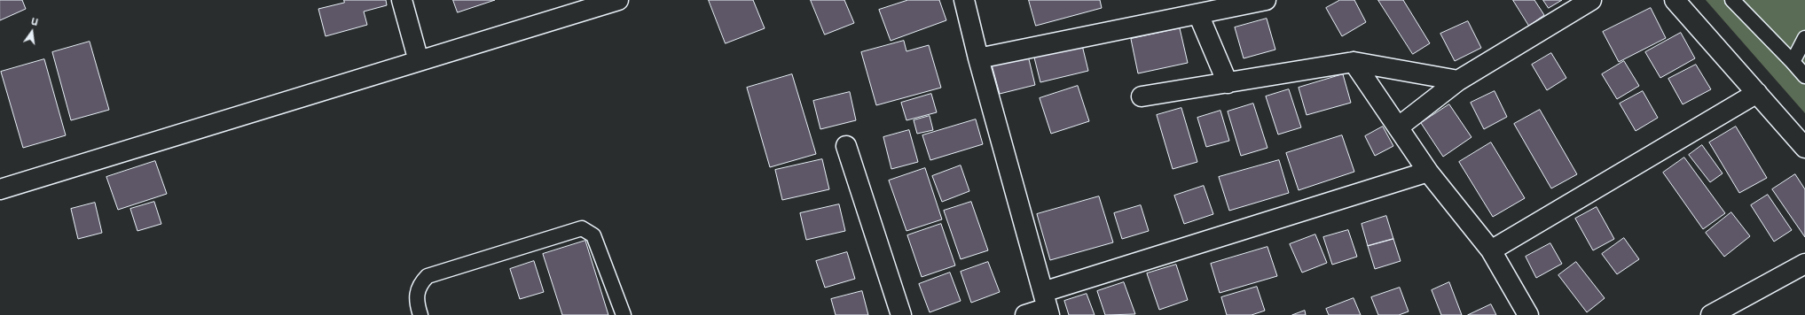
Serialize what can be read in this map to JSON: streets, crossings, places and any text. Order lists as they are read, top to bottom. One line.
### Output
{"north":"top"}
